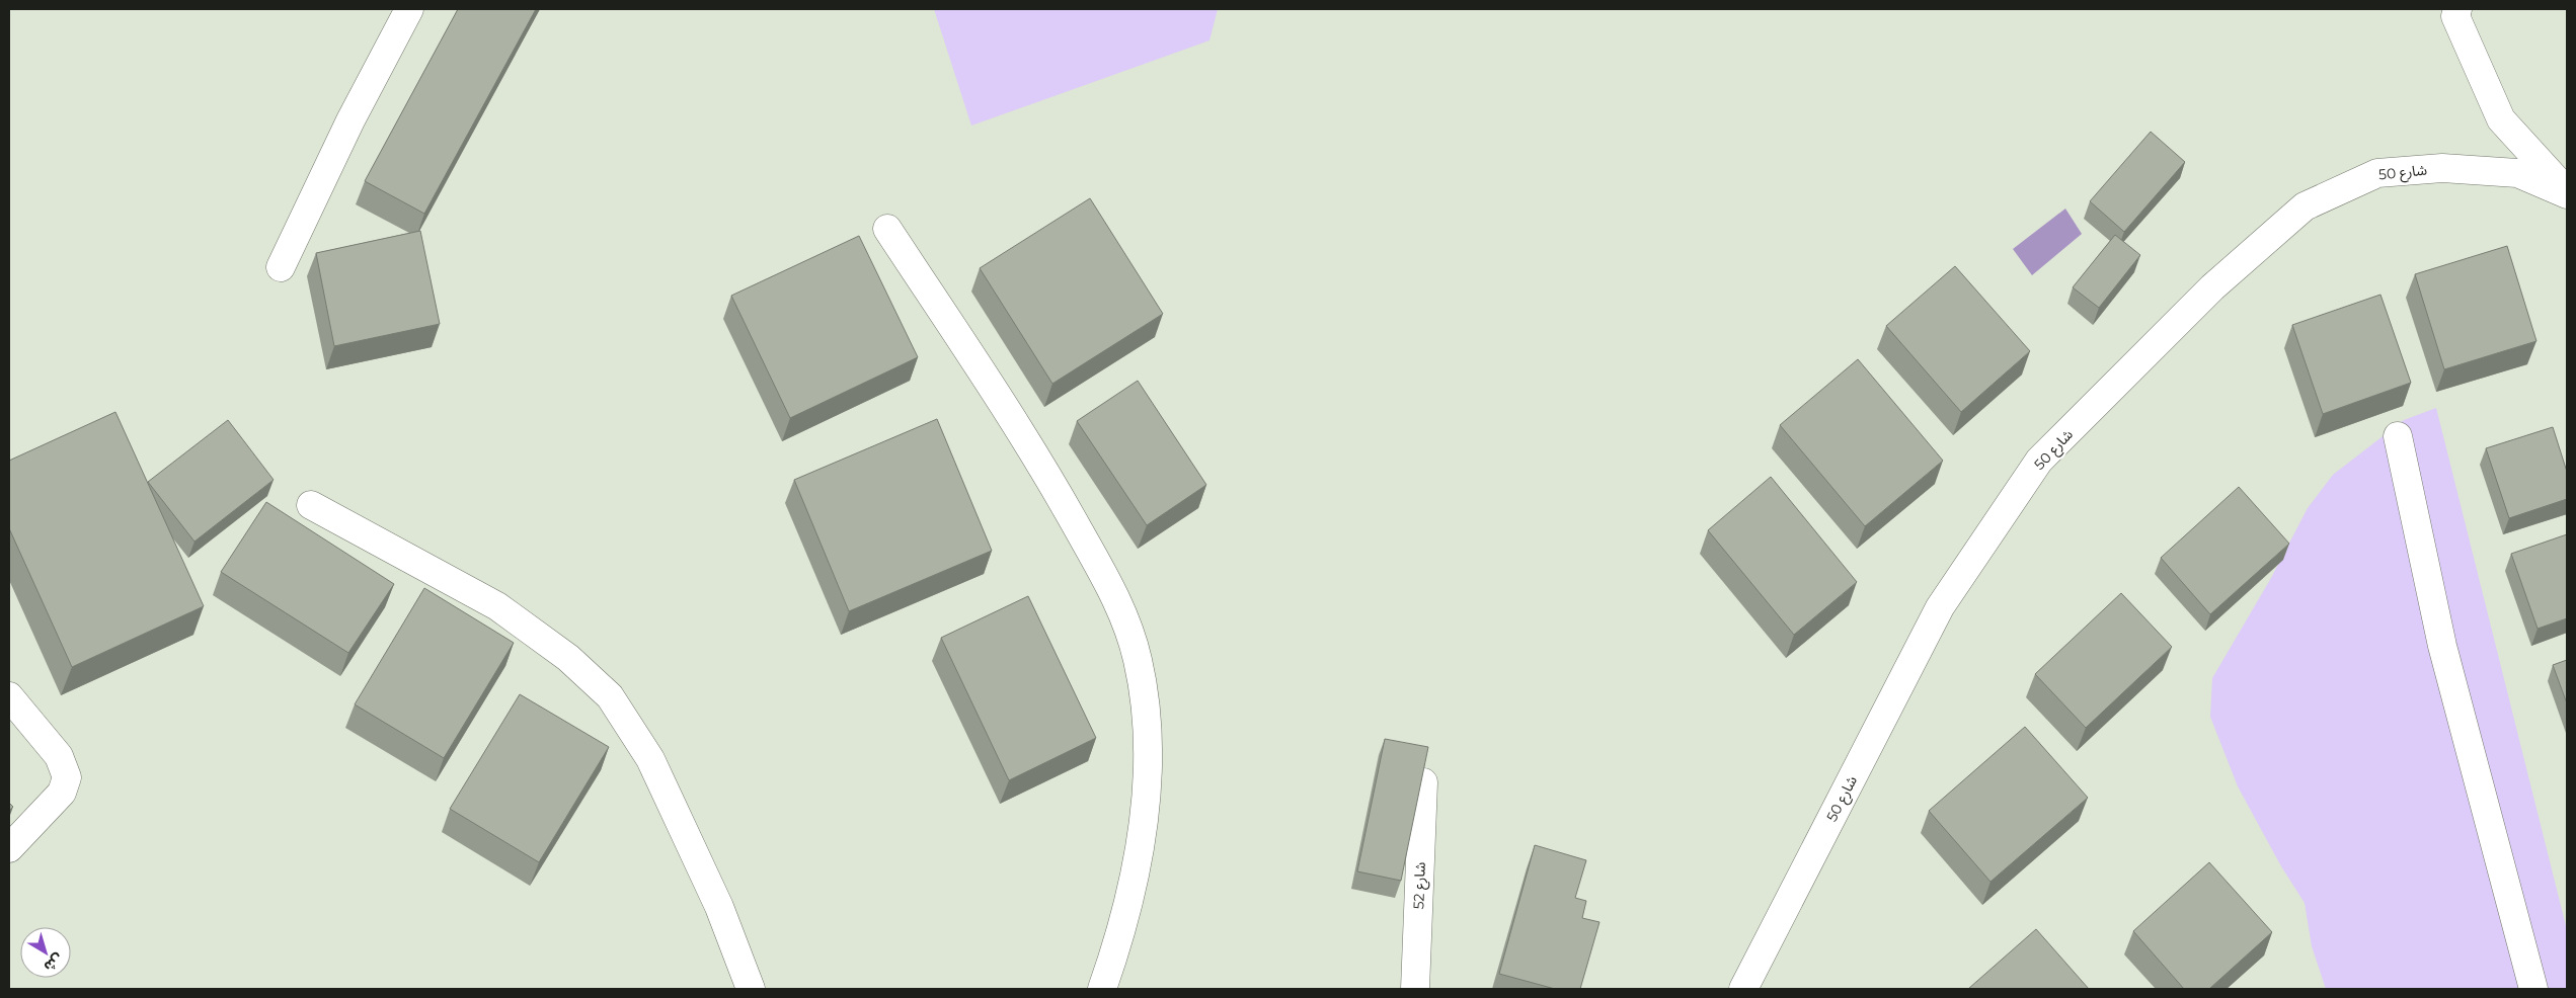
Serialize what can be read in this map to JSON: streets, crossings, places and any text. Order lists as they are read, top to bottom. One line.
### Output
{"streets":{"street":["شارع 50","شارع 52"]},"north":"bottom right"}
